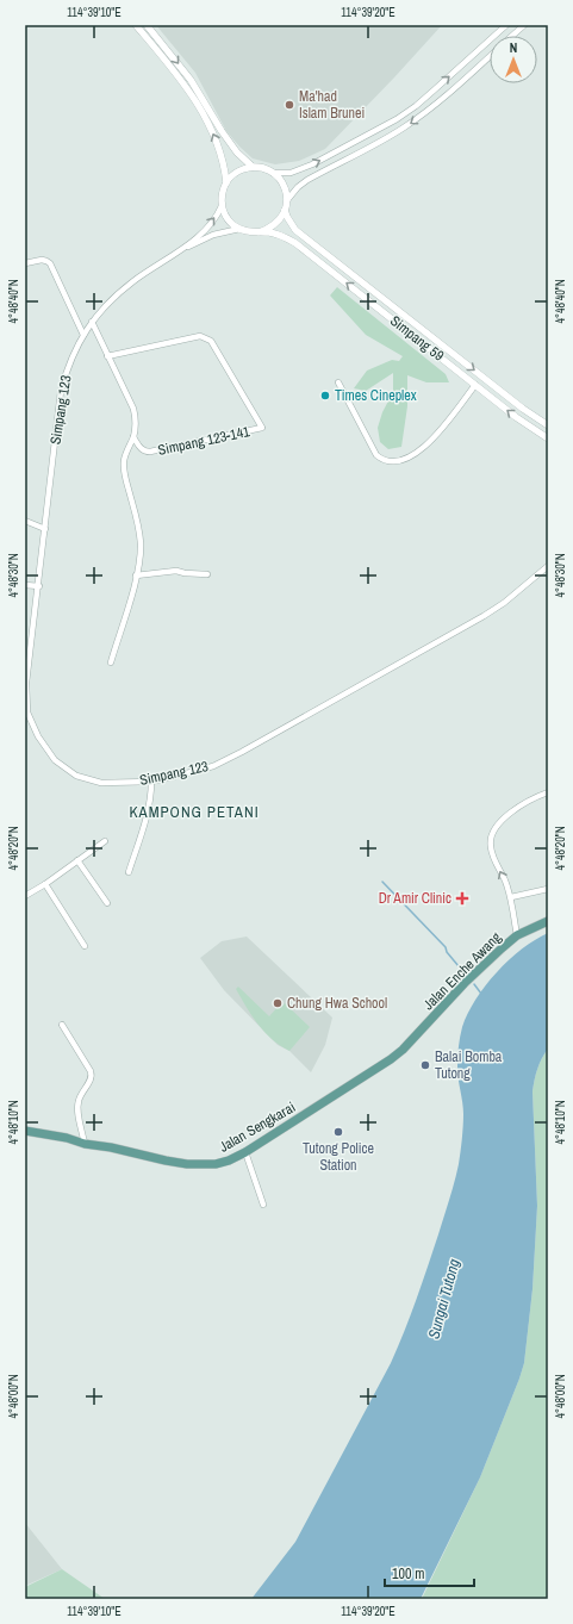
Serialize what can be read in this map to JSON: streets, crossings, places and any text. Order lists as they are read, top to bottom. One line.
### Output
{"streets":{"main road":["Jalan Enche Awang","Jalan Sengkarai"],"street":["Simpang 59","Simpang 123","Simpang 123-141"]},"crossings":[["Simpang 59","Simpang 123"],["Jalan Enche Awang","Jalan Sengkarai"]],"districts":["KAMPONG PETANI"],"water":["Sungai Tutong"],"places":{"other":["Ma'had Islam Brunei","Times Cineplex","Chung Hwa School","Balai Bomba Tutong","Tutong Police Station"],"health":["Dr Amir Clinic"]},"scale_bar":"100 m","north":"top","coordinates":["114°39'10\"E","114°39'20\"E","4°48'40\"N","4°48'30\"N","4°48'20\"N","4°48'10\"N","4°48'00\"N"]}
